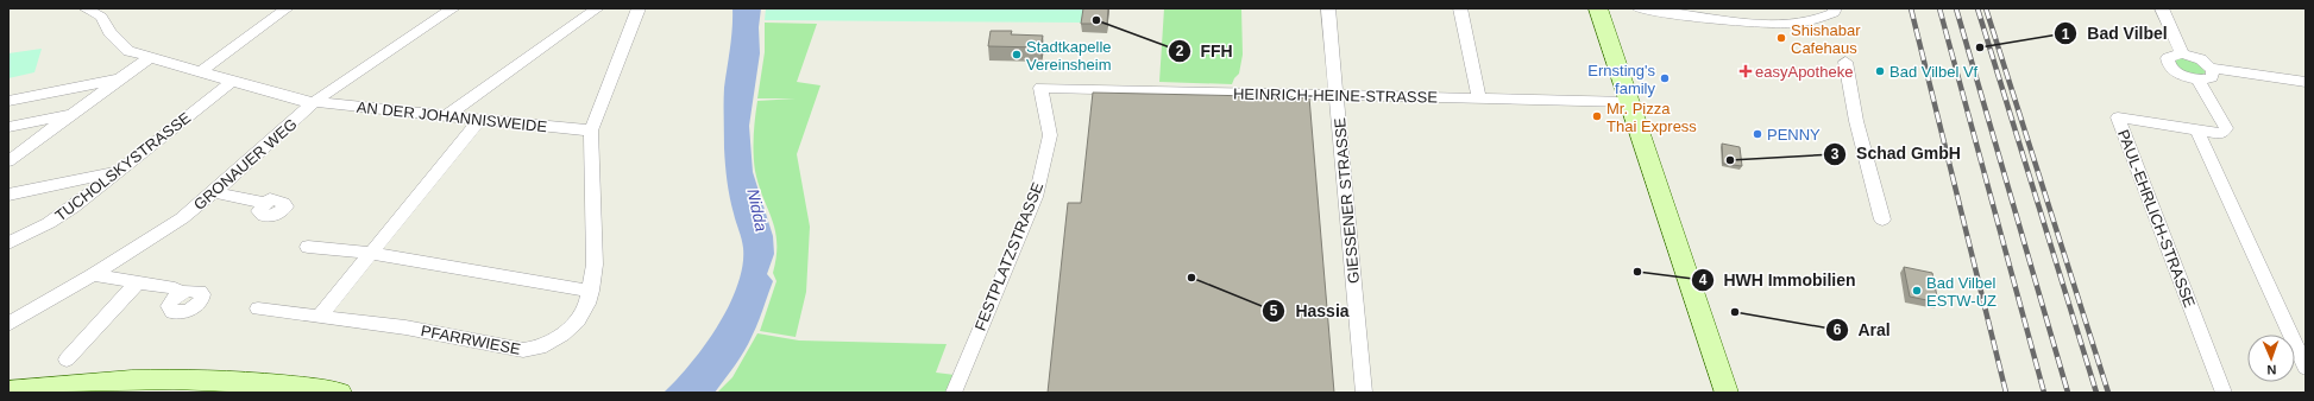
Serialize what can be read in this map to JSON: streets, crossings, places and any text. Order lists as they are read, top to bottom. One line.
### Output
{"streets":{"street":["HEINRICH-HEINE-STRASSE","AN DER JOHANNISWEIDE","GRONAUER WEG","TUCHOLSKYSTRASSE","GIESSENER STRASSE","PAUL-EHRLICH-STRASSE","FESTPLATZSTRASSE","PFARRWIESE"]},"crossings":[["HEINRICH-HEINE-STRASSE","GIESSENER STRASSE"],["HEINRICH-HEINE-STRASSE","FESTPLATZSTRASSE"],["AN DER JOHANNISWEIDE","GRONAUER WEG"],["AN DER JOHANNISWEIDE","TUCHOLSKYSTRASSE"],["AN DER JOHANNISWEIDE","PFARRWIESE"]],"water":["Nidda"],"places":{"other":["FFH","Shishabar Cafehaus","Bad Vilbel","Stadtkapelle Vereinsheim","Bad Vilbel Vf","Ernsting's family","Mr. Pizza Thai Express","PENNY","Schad GmbH","HWH Immobilien","Hassia","Bad Vilbel ESTW-UZ","Aral"],"health":["easyApotheke"]},"north":"bottom"}
